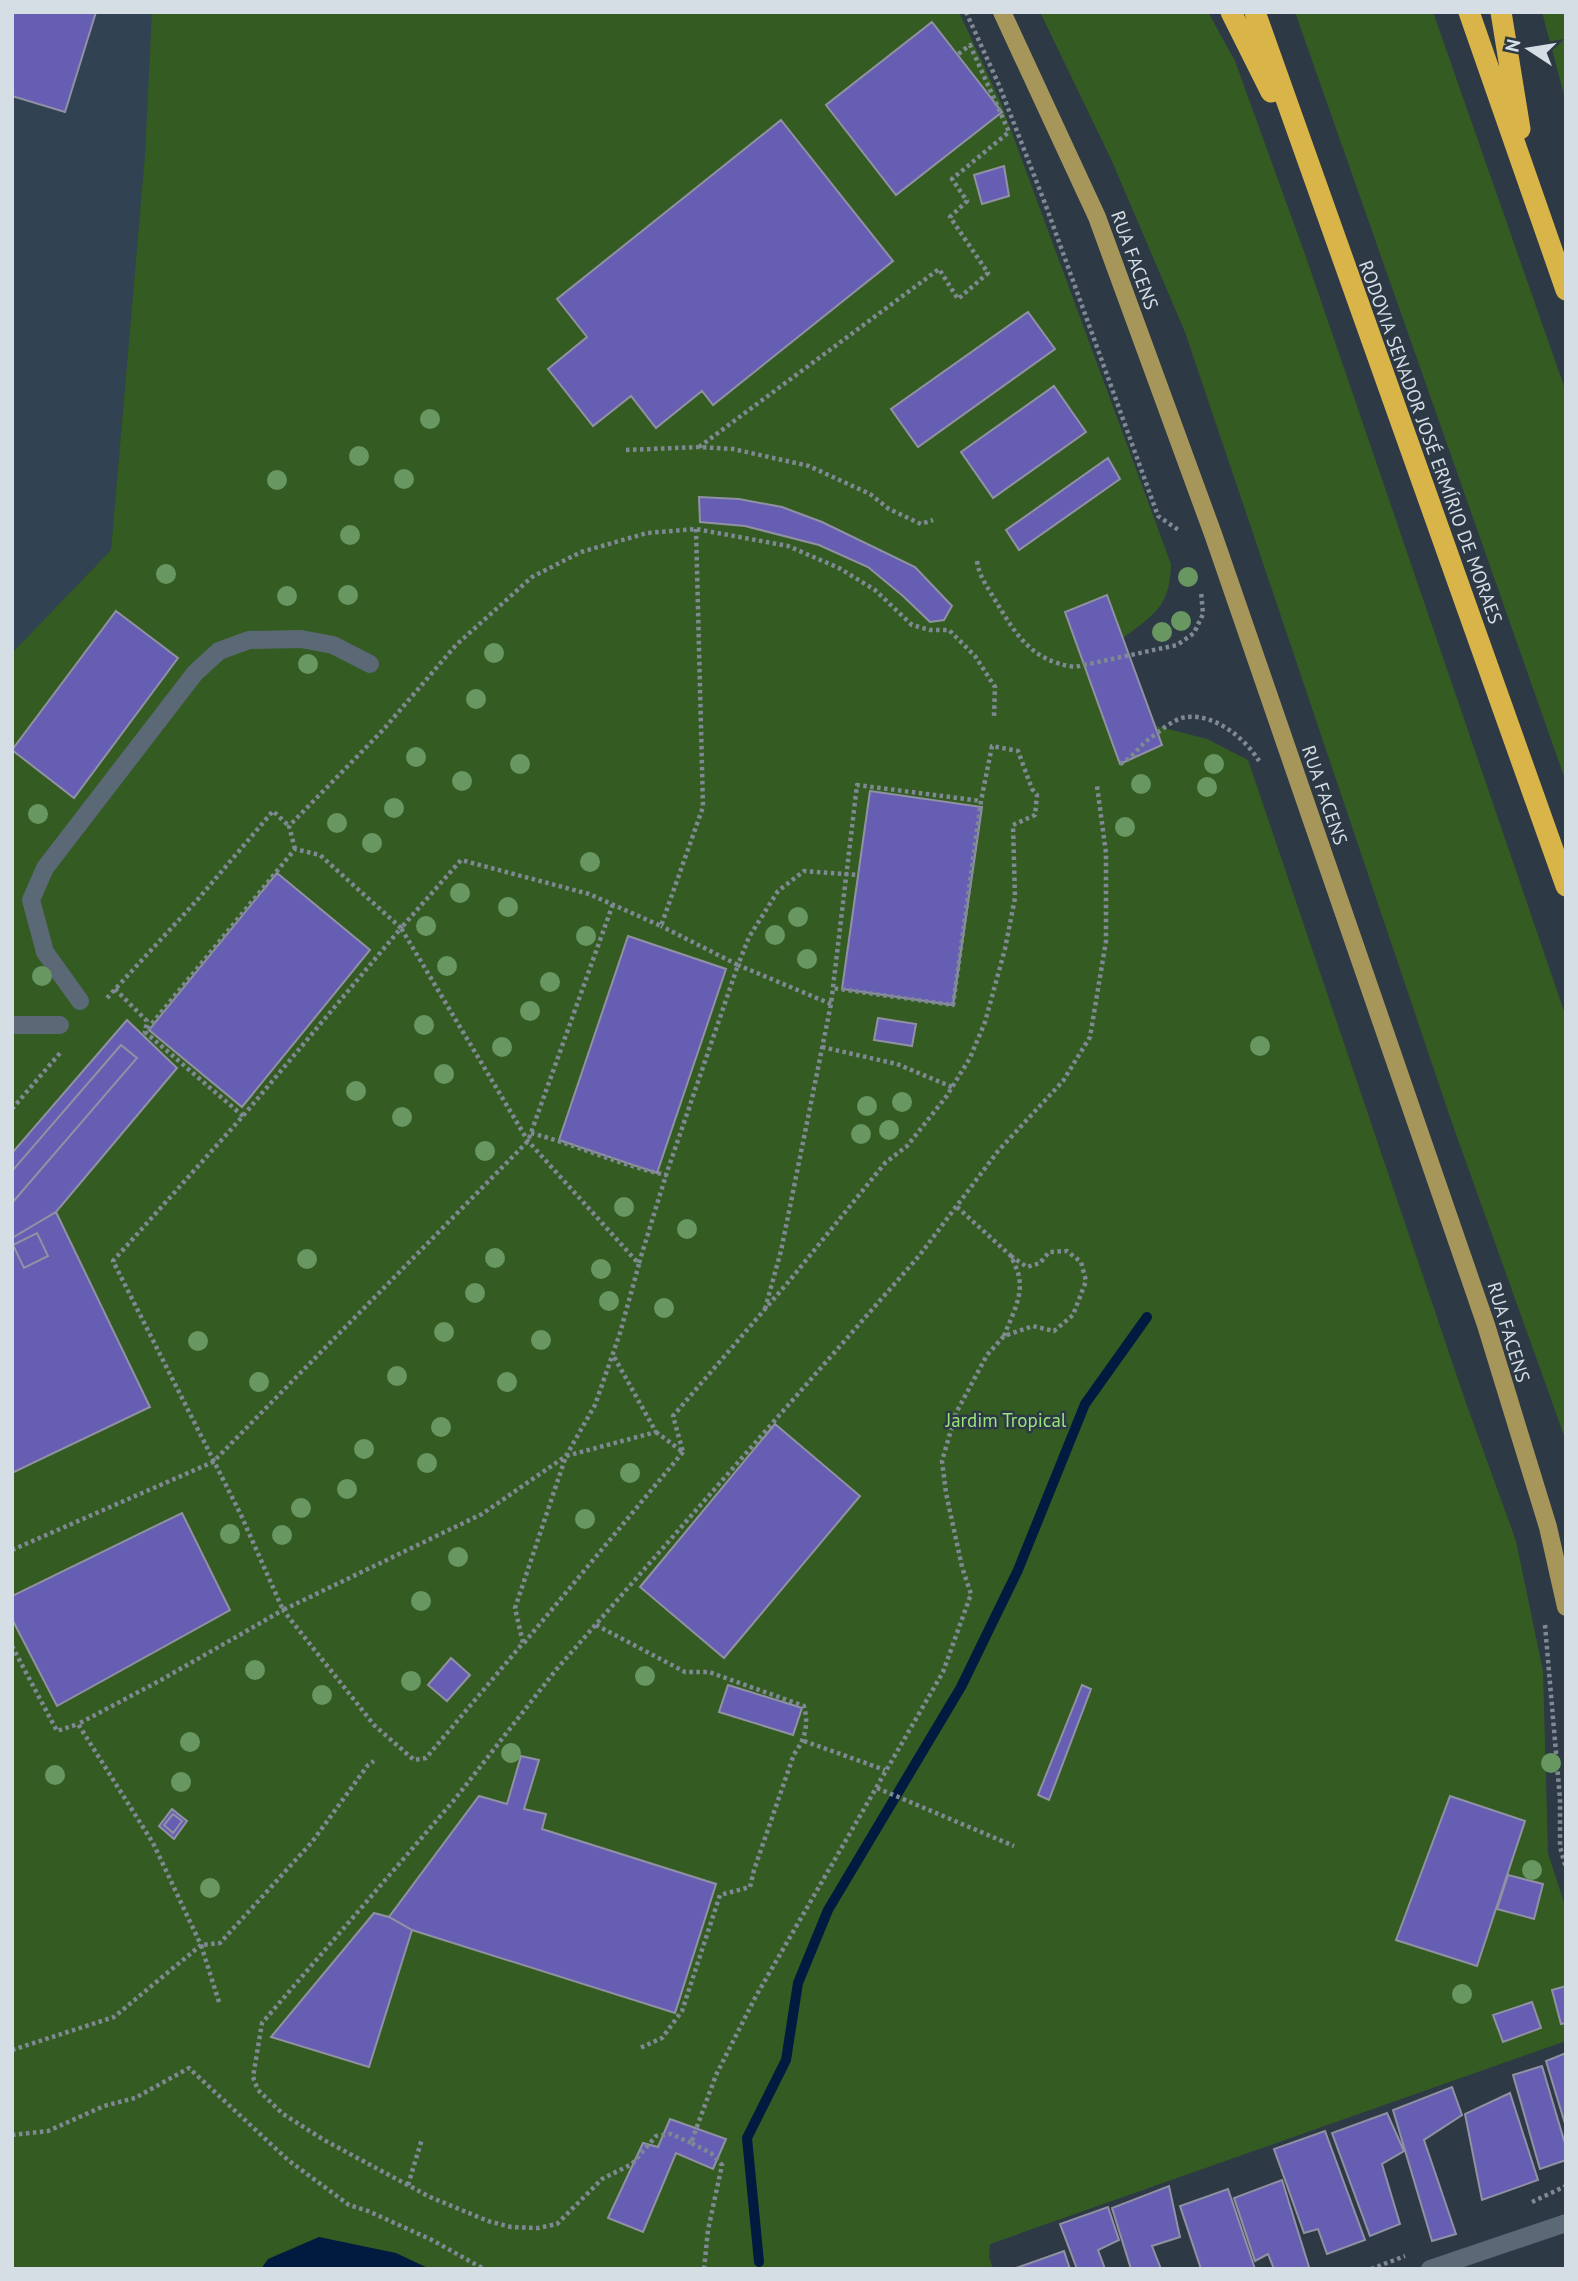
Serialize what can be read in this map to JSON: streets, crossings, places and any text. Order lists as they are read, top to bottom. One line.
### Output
{"streets":{"highway":["RODOVIA SENADOR JOSÉ ERMÍRIO DE MORAES"],"main road":["RUA FACENS"]},"parks":["Jardim Tropical"],"north":"left"}
